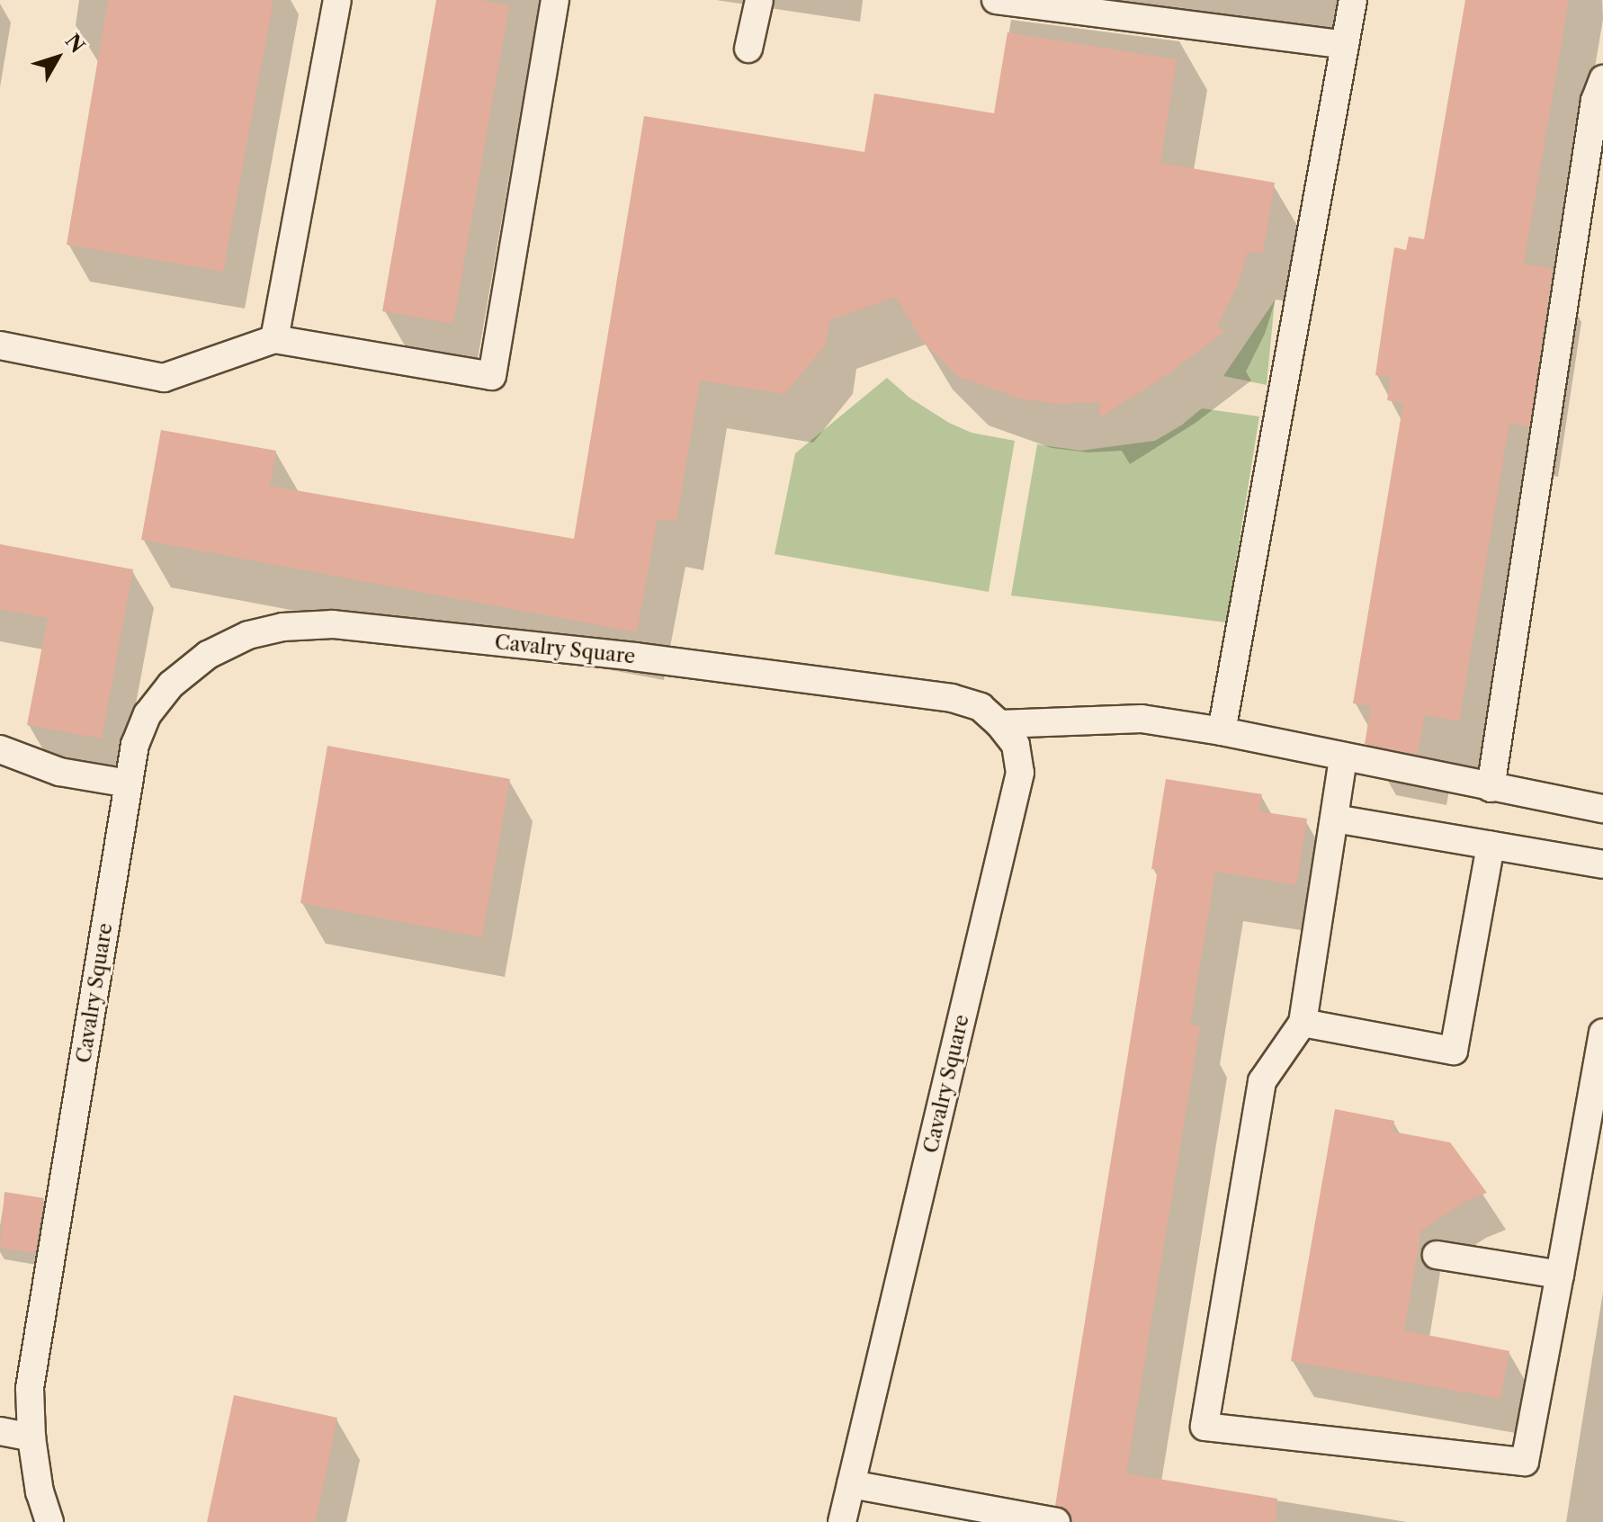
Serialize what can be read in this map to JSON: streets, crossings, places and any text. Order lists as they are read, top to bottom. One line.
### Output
{"streets":{"lane":["Cavalry Square"]},"north":"top right"}
